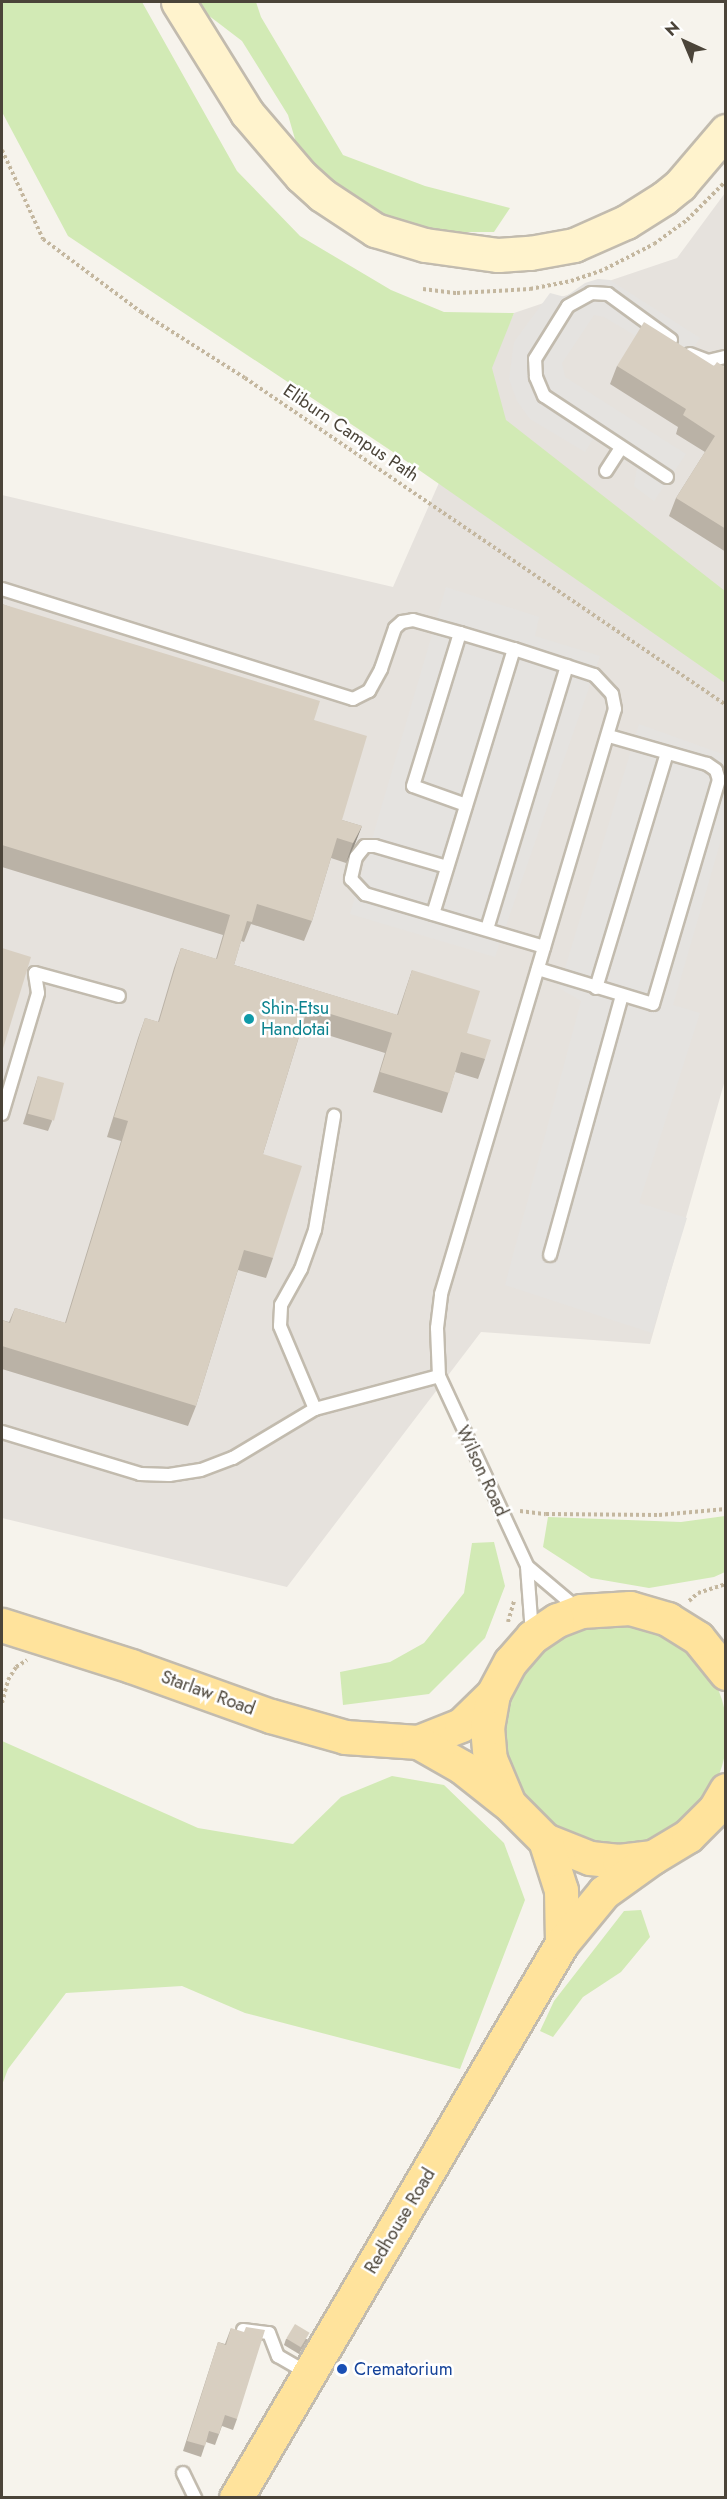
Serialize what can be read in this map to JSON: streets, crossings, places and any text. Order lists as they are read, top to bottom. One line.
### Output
{"streets":{"main road":["Starlaw Road","Redhouse Road"],"lane":["Wilson Road"],"path":["Eliburn Campus Path"]},"places":["Shin-Etsu Handotai","Crematorium"],"north":"top left"}
